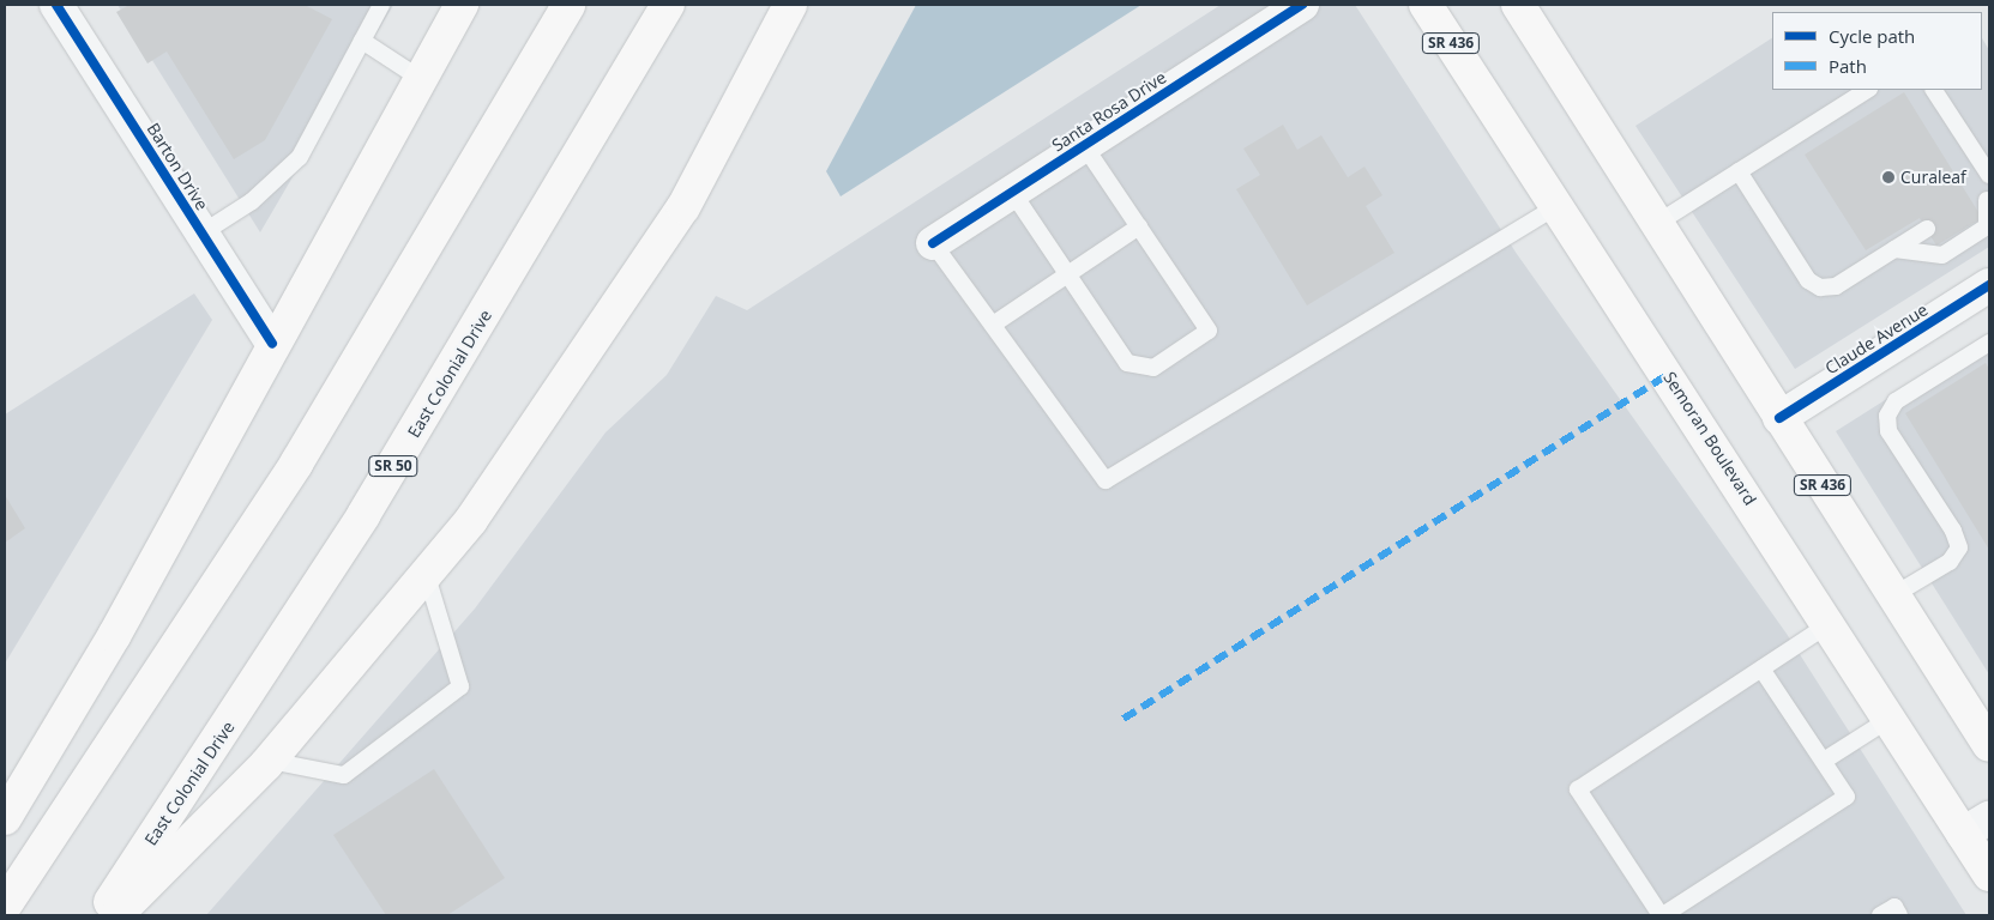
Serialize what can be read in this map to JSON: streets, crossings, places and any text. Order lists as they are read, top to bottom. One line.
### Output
{"streets":{"main road":["SR 436","East Colonial Drive","Semoran Boulevard","SR 50"],"street":["Santa Rosa Drive","Barton Drive","Claude Avenue"]},"crossings":[["SR 436","Claude Avenue"]],"places":["Curaleaf"],"legend":["Cycle path","Path"]}
